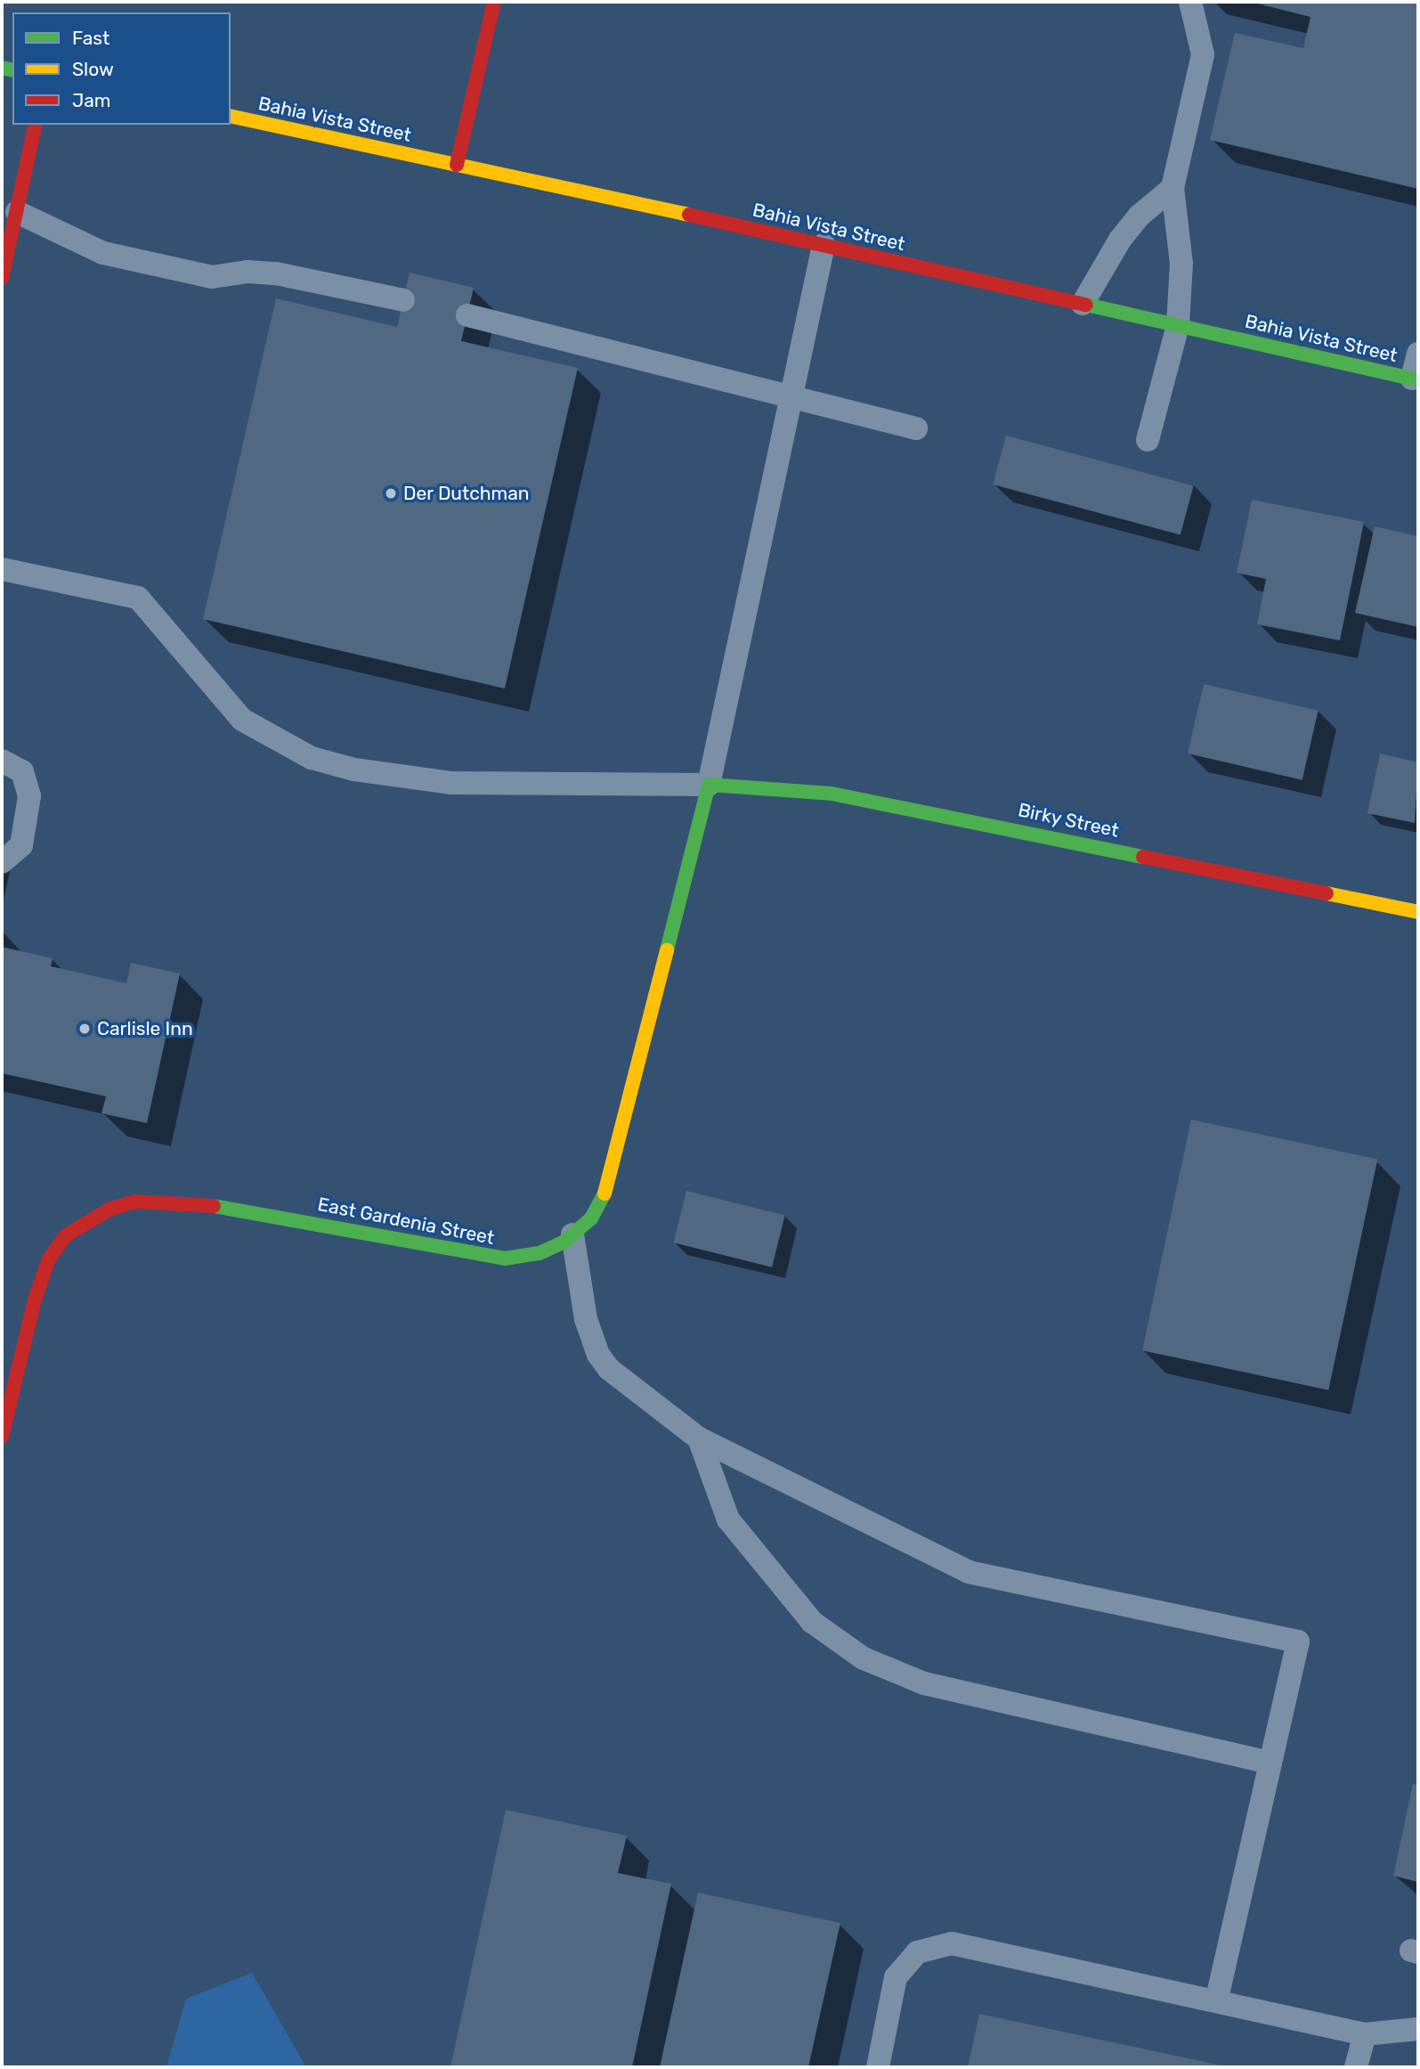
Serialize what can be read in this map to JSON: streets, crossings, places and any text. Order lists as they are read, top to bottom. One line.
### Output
{"streets":{"street":["Bahia Vista Street","Birky Street","East Gardenia Street"]},"crossings":[["Birky Street","East Gardenia Street"]],"places":["Der Dutchman","Carlisle Inn"],"legend":["Fast","Slow","Jam"]}
